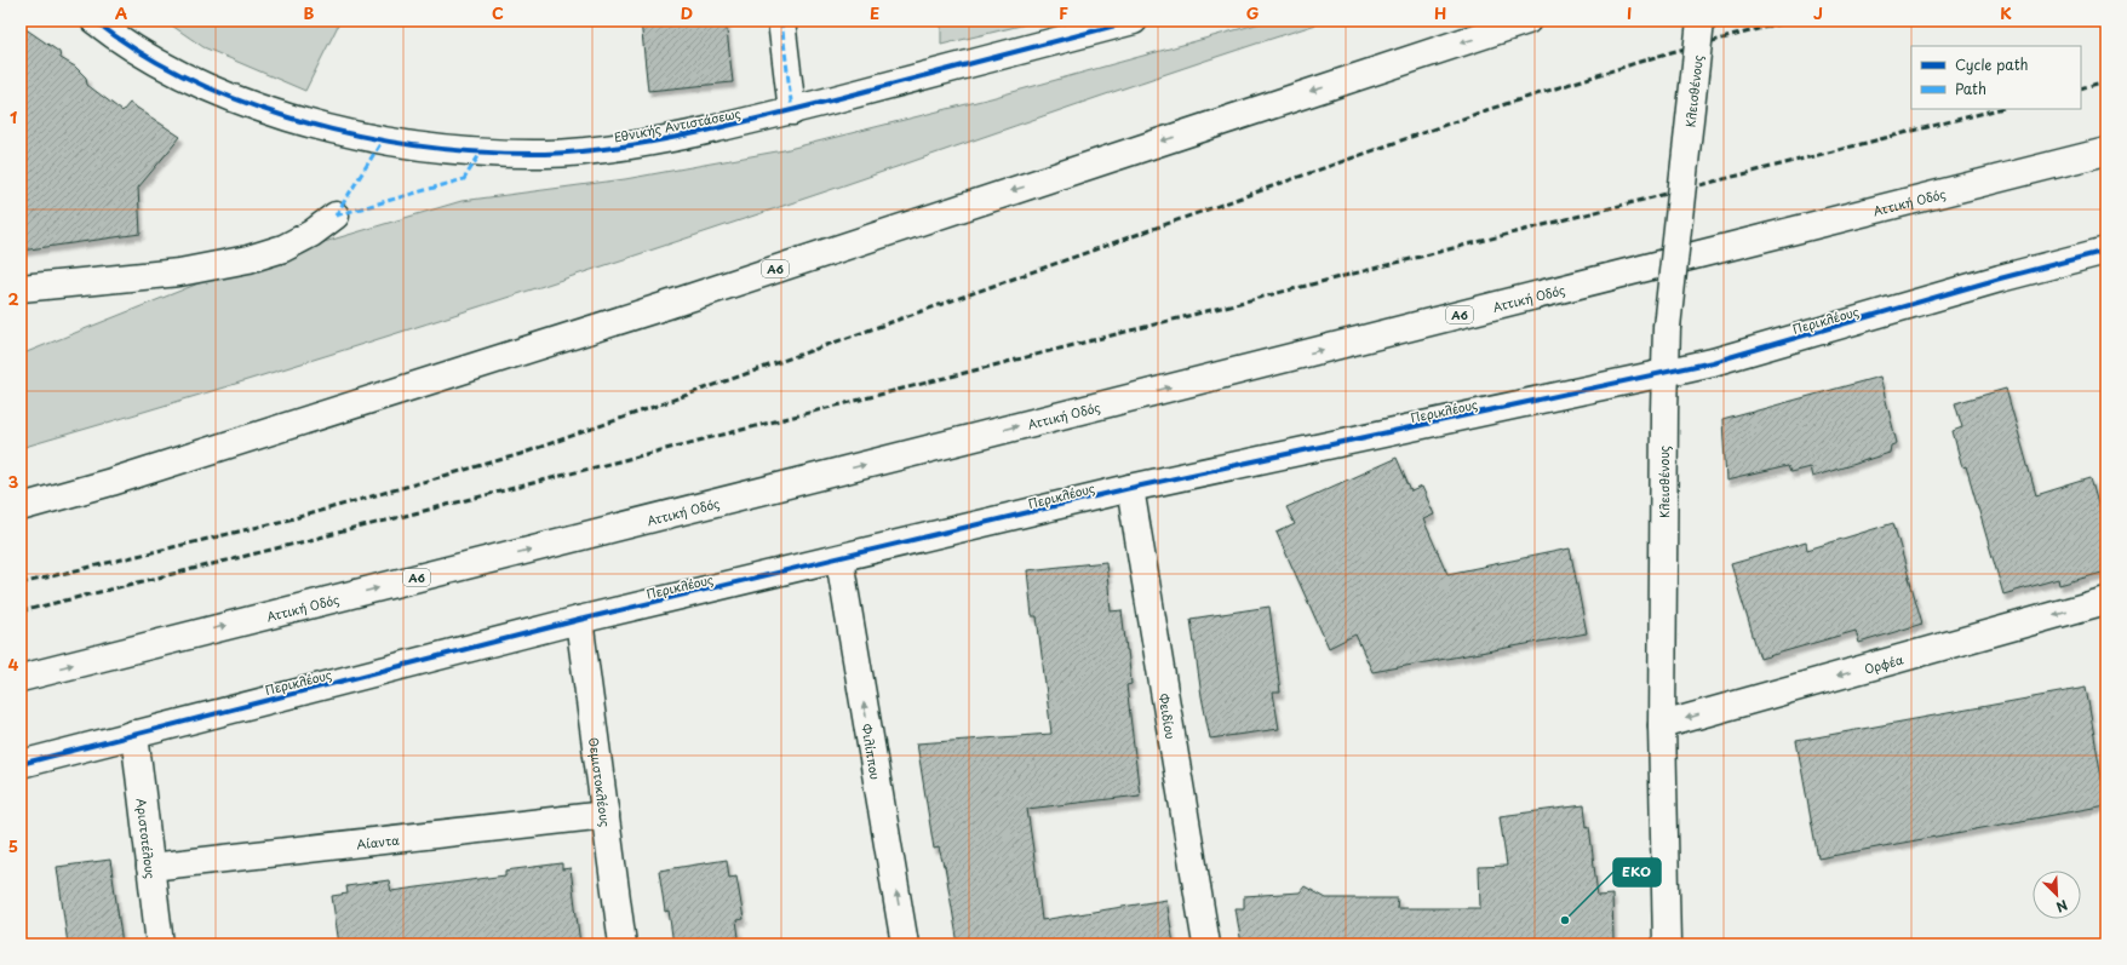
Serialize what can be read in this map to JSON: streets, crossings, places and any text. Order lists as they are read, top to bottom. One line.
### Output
{"streets":{"main road":["Κλεισθένους","Εθνικής Αντιστάσεως","Αττική Οδός","Α6","Περικλέους","Ορφέα","Φειδίου","Φιλίππου","Θεμιστοκλέους","Αριστοτέλους","Αίαντα"]},"crossings":[["Κλεισθένους","Περικλέους"],["Κλεισθένους","Ορφέα"],["Περικλέους","Φειδίου"],["Περικλέους","Φιλίππου"],["Περικλέους","Θεμιστοκλέους"],["Περικλέους","Αριστοτέλους"],["Θεμιστοκλέους","Αίαντα"],["Αριστοτέλους","Αίαντα"]],"one_way":["Ορφέα","Φιλίππου"],"places":["ΕΚΟ"],"legend":["Cycle path","Path"],"north":"bottom right","grid":{"columns":["A","B","C","D","E","F","G","H","I","J","K"],"rows":["1","2","3","4","5"]}}
